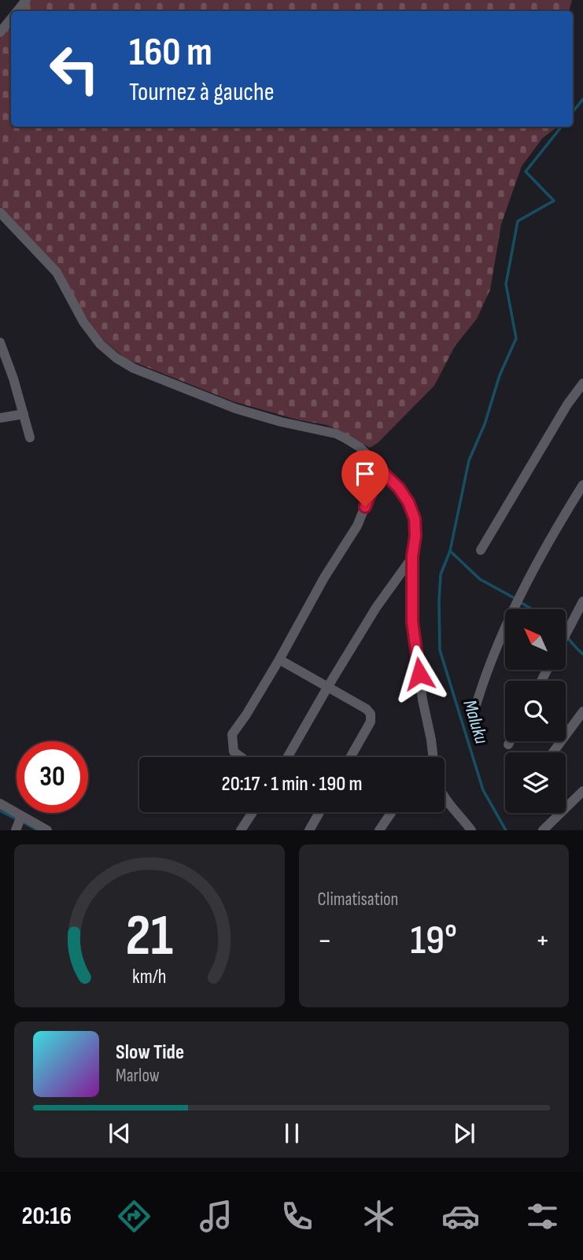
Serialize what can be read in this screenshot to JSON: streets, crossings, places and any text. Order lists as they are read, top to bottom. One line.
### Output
{"water":["Maluku"],"north":"top left","page":{"turn":["160 m","Tournez à gauche"],"limit":"30","trip":"20:17 · 1 min · 190 m","tile":"Climatisation","heat":["−","19°","+"],"song":["Slow Tide","Marlow"],"tabs":"20:16","gauge":["21","km/h"]}}
